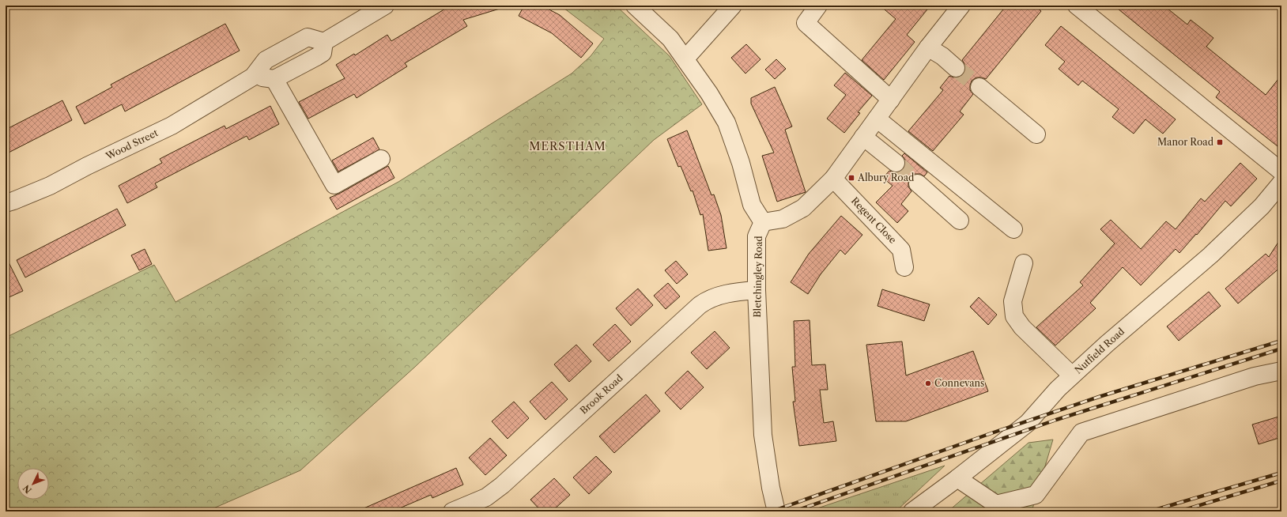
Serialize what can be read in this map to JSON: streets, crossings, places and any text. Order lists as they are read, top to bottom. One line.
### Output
{"streets":{"street":["Wood Street","Regent Close","Bletchingley Road","Nutfield Road","Brook Road"]},"crossings":[["Bletchingley Road","Brook Road"]],"districts":["MERSTHAM"],"places":{"transit":["Manor Road","Albury Road"],"other":["Connevans"]},"north":"bottom left"}
